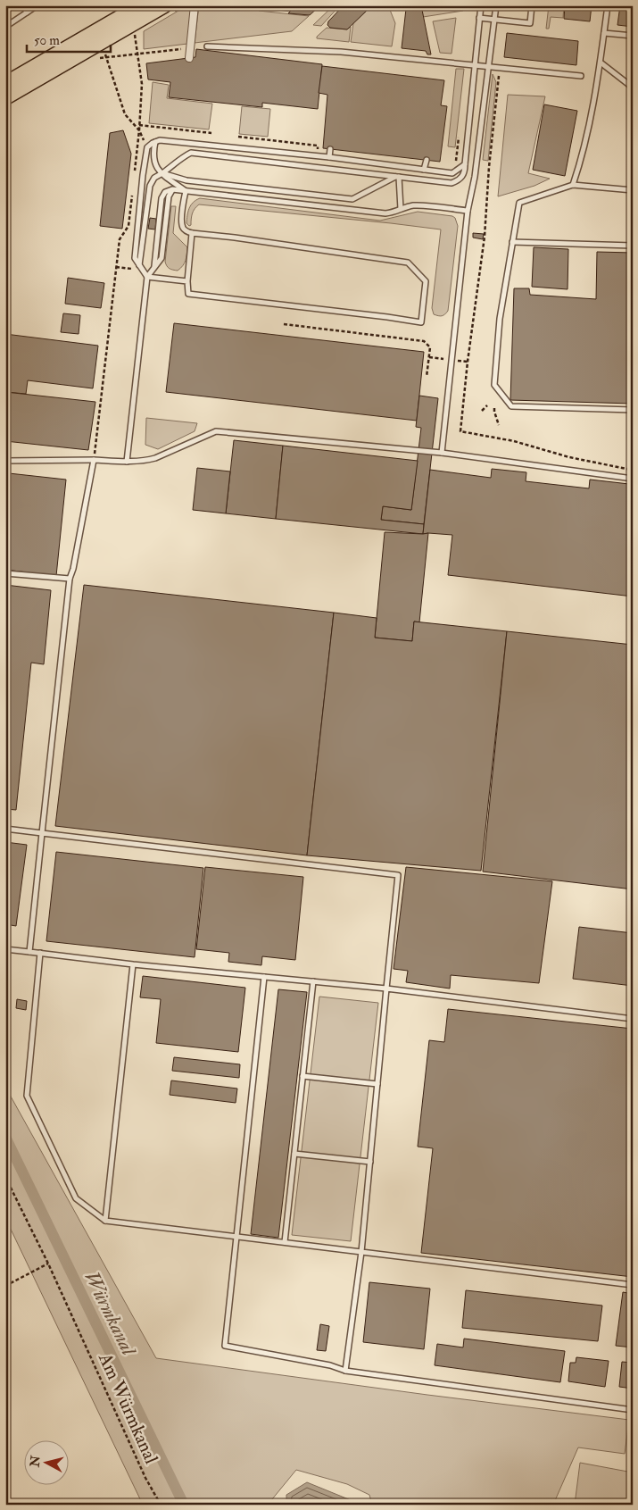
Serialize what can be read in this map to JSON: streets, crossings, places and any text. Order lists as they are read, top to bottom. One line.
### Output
{"streets":{"path":["Am Würmkanal"]},"water":["Würmkanal"],"scale_bar":"50 m","north":"left"}
